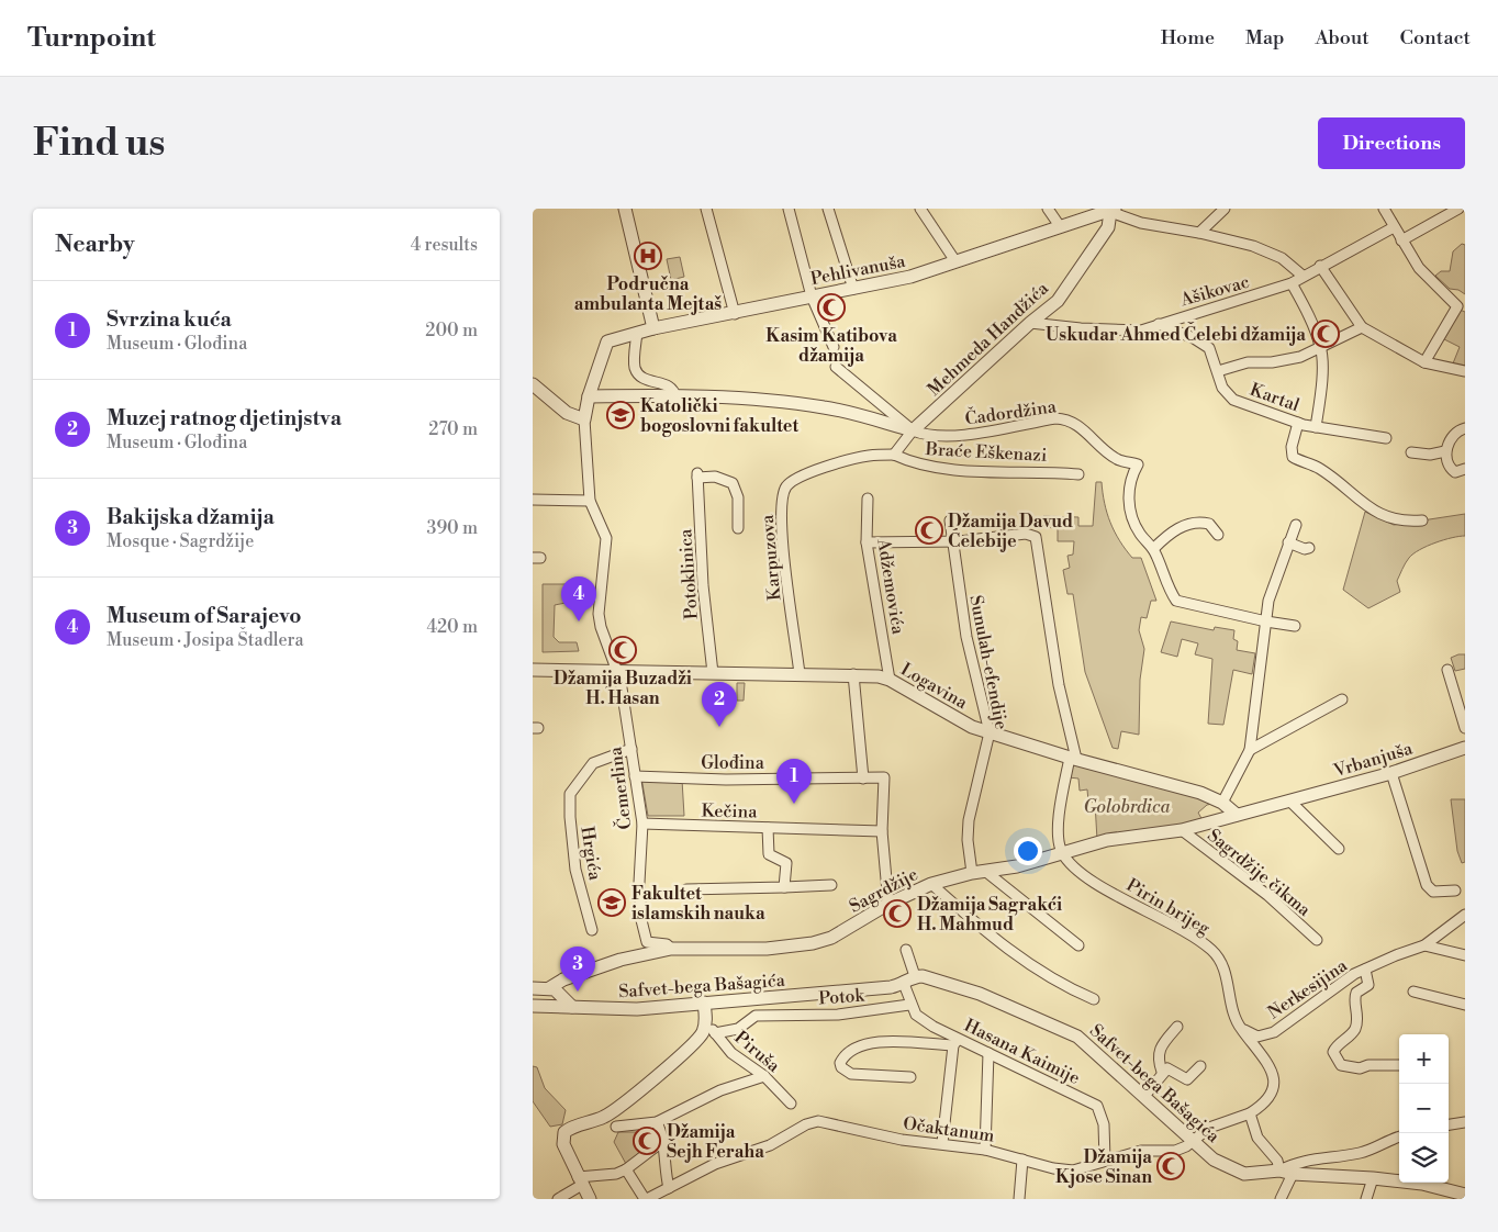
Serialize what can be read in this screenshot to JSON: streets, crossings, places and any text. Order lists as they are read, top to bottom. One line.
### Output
{"streets":{"street":["Pehlivanuša","Ašikovac","Mehmeda Handžića","Kartal","Čadordžina","Braće Eškenazi","Karpuzova","Potoklinica","Adžemovića","Sunulah-efendije","Logavina","Vrbanjuša","Glođina","Čemerlina","Kečina","Hrgića","Sagrdžije čikma","Sagrdžije","Pirin brijeg","Safvet-bega Bašagića","Nerkesijina","Potok","Piruša","Hasana Kaimije","Očaktanum"]},"crossings":[["Pehlivanuša","Mehmeda Handžića"],["Ašikovac","Mehmeda Handžića"],["Ašikovac","Kartal"],["Mehmeda Handžića","Čadordžina"],["Mehmeda Handžića","Braće Eškenazi"],["Mehmeda Handžića","Karpuzova"],["Braće Eškenazi","Karpuzova"],["Karpuzova","Logavina"],["Potoklinica","Logavina"],["Adžemovića","Logavina"],["Sunulah-efendije","Logavina"],["Sunulah-efendije","Sagrdžije"],["Logavina","Vrbanjuša"],["Logavina","Čemerlina"],["Logavina","Sagrdžije"],["Vrbanjuša","Sagrdžije"],["Glođina","Čemerlina"],["Glođina","Kečina"],["Čemerlina","Kečina"],["Čemerlina","Hrgića"],["Čemerlina","Sagrdžije"],["Sagrdžije čikma","Sagrdžije"],["Sagrdžije","Pirin brijeg"],["Pirin brijeg","Nerkesijina"],["Pirin brijeg","Očaktanum"],["Safvet-bega Bašagića","Hasana Kaimije"],["Safvet-bega Bašagića","Očaktanum"],["Potok","Piruša"],["Potok","Hasana Kaimije"],["Hasana Kaimije","Očaktanum"]],"parks":["Golobrdica"],"places":{"hospital":["Područna ambulanta Mejtaš"],"mosque":["Kasim Katibova džamija","Uskudar Ahmed Čelebi džamija","Džamija Davud Ćelebije","Džamija Buzadži H. Hasan","Džamija Sagrakći H. Mahmud","Džamija Šejh Feraha","Džamija Kjose Sinan"],"school or university":["Katolički bogoslovni fakultet","Fakultet islamskih nauka"]},"page":{"header":"Turnpoint","nav":["Home","Map","About","Contact"],"buttons":"Directions","title":"Find us","heading":["Nearby","4 results"],"list":[{"mark":"1","name":"Svrzina kuća","note":"Museum · Glođina","value":"200 m"},{"mark":"2","name":"Muzej ratnog djetinjstva","note":"Museum · Glođina","value":"270 m"},{"mark":"3","name":"Bakijska džamija","note":"Mosque · Sagrdžije","value":"390 m"},{"mark":"4","name":"Museum of Sarajevo","note":"Museum · Josipa Štadlera","value":"420 m"}],"pins":["4","2","1","3"],"map_buttons":["+","−"]}}
